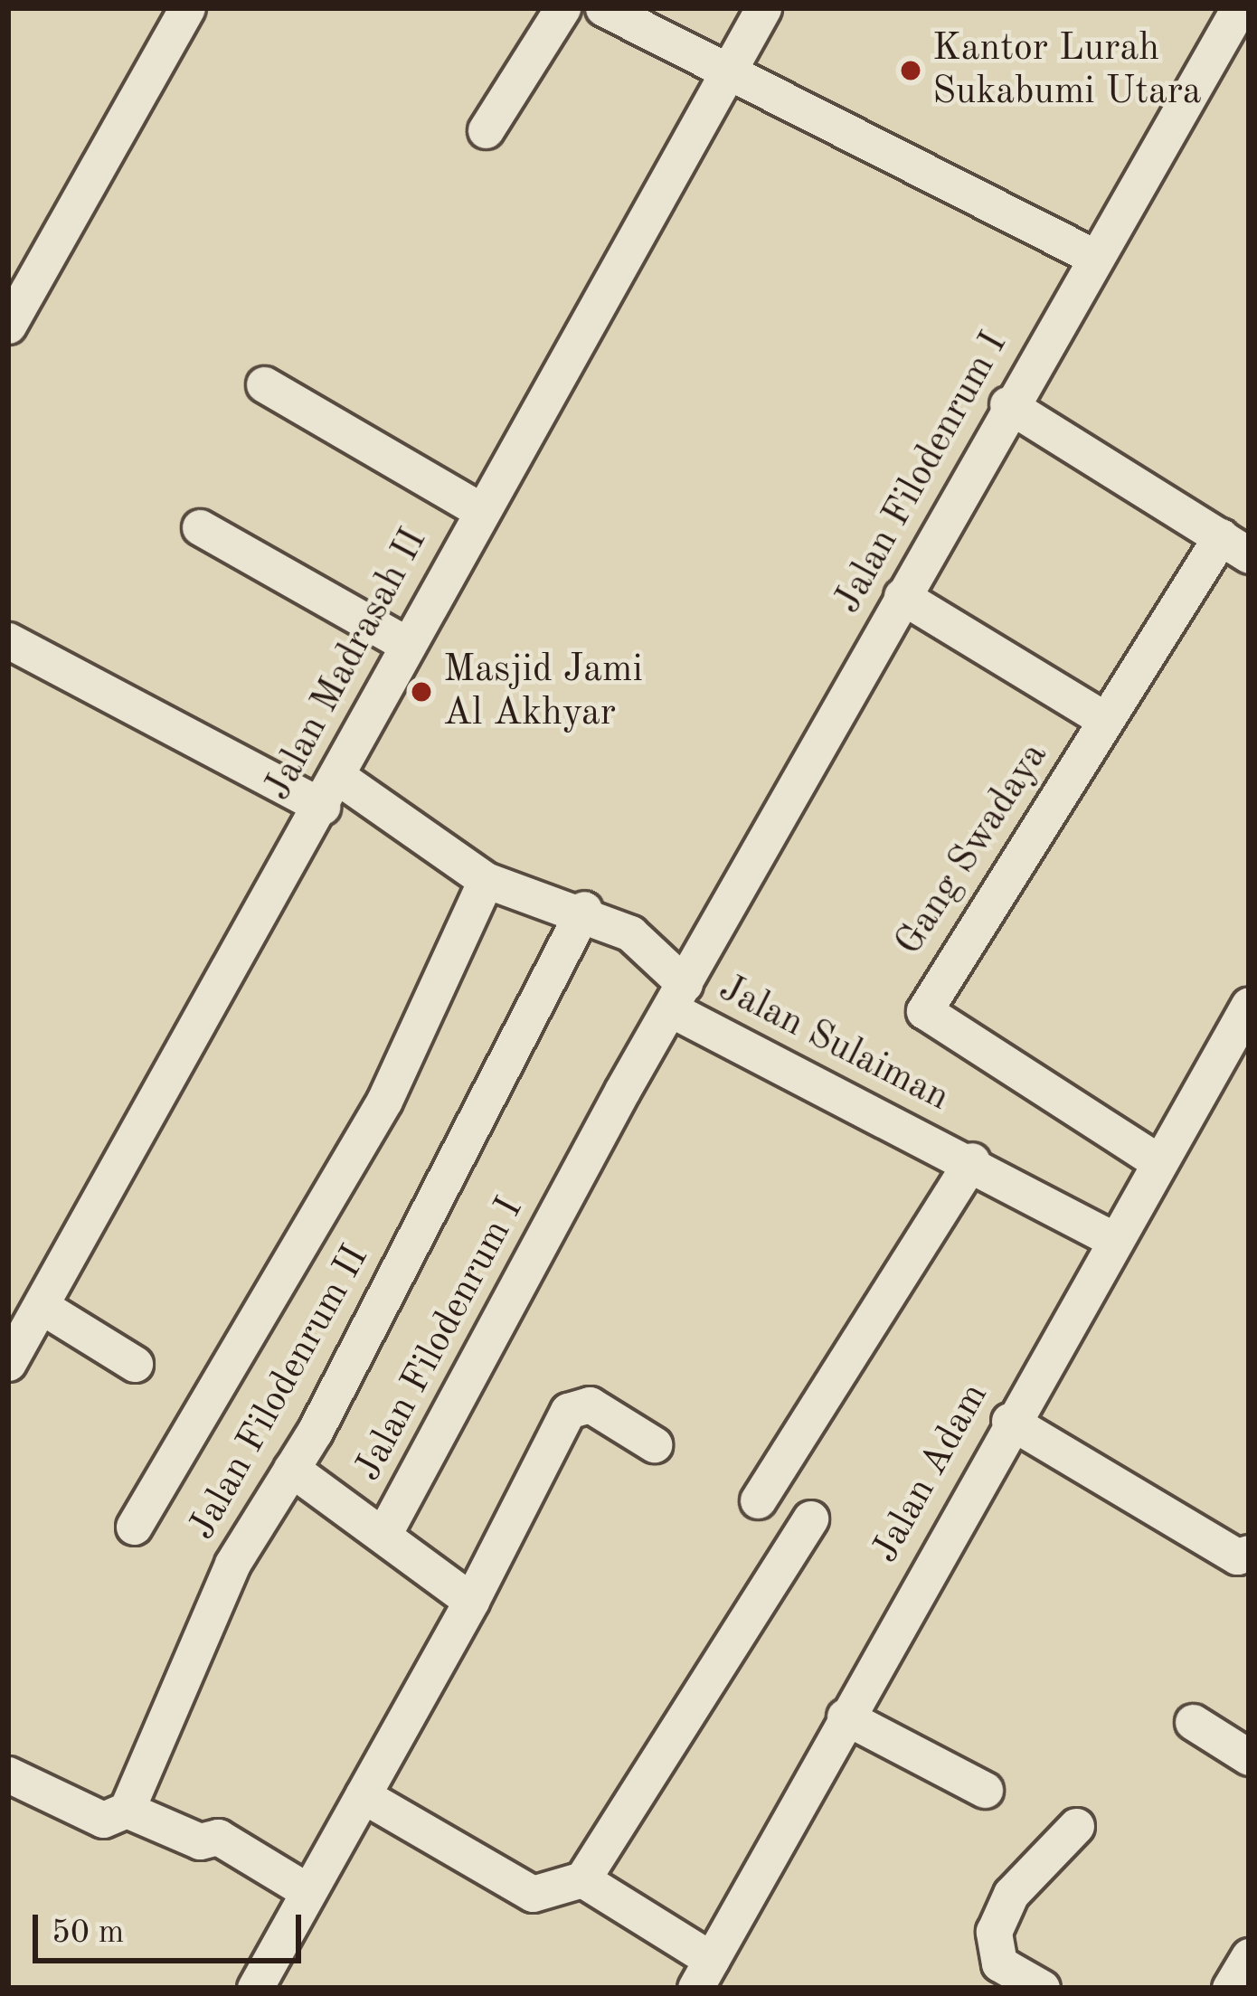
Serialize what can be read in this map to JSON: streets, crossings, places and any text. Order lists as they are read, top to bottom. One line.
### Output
{"streets":{"street":["Jalan Filodenrum I","Jalan Madrasah II","Gang Swadaya","Jalan Sulaiman","Jalan Filodenrum II","Jalan Adam"]},"crossings":[["Jalan Filodenrum I","Jalan Sulaiman"],["Jalan Madrasah II","Jalan Sulaiman"],["Gang Swadaya","Jalan Adam"],["Jalan Sulaiman","Jalan Filodenrum II"],["Jalan Sulaiman","Jalan Adam"]],"places":["Kantor Lurah Sukabumi Utara","Masjid Jami Al Akhyar"],"scale_bar":"50 m"}
